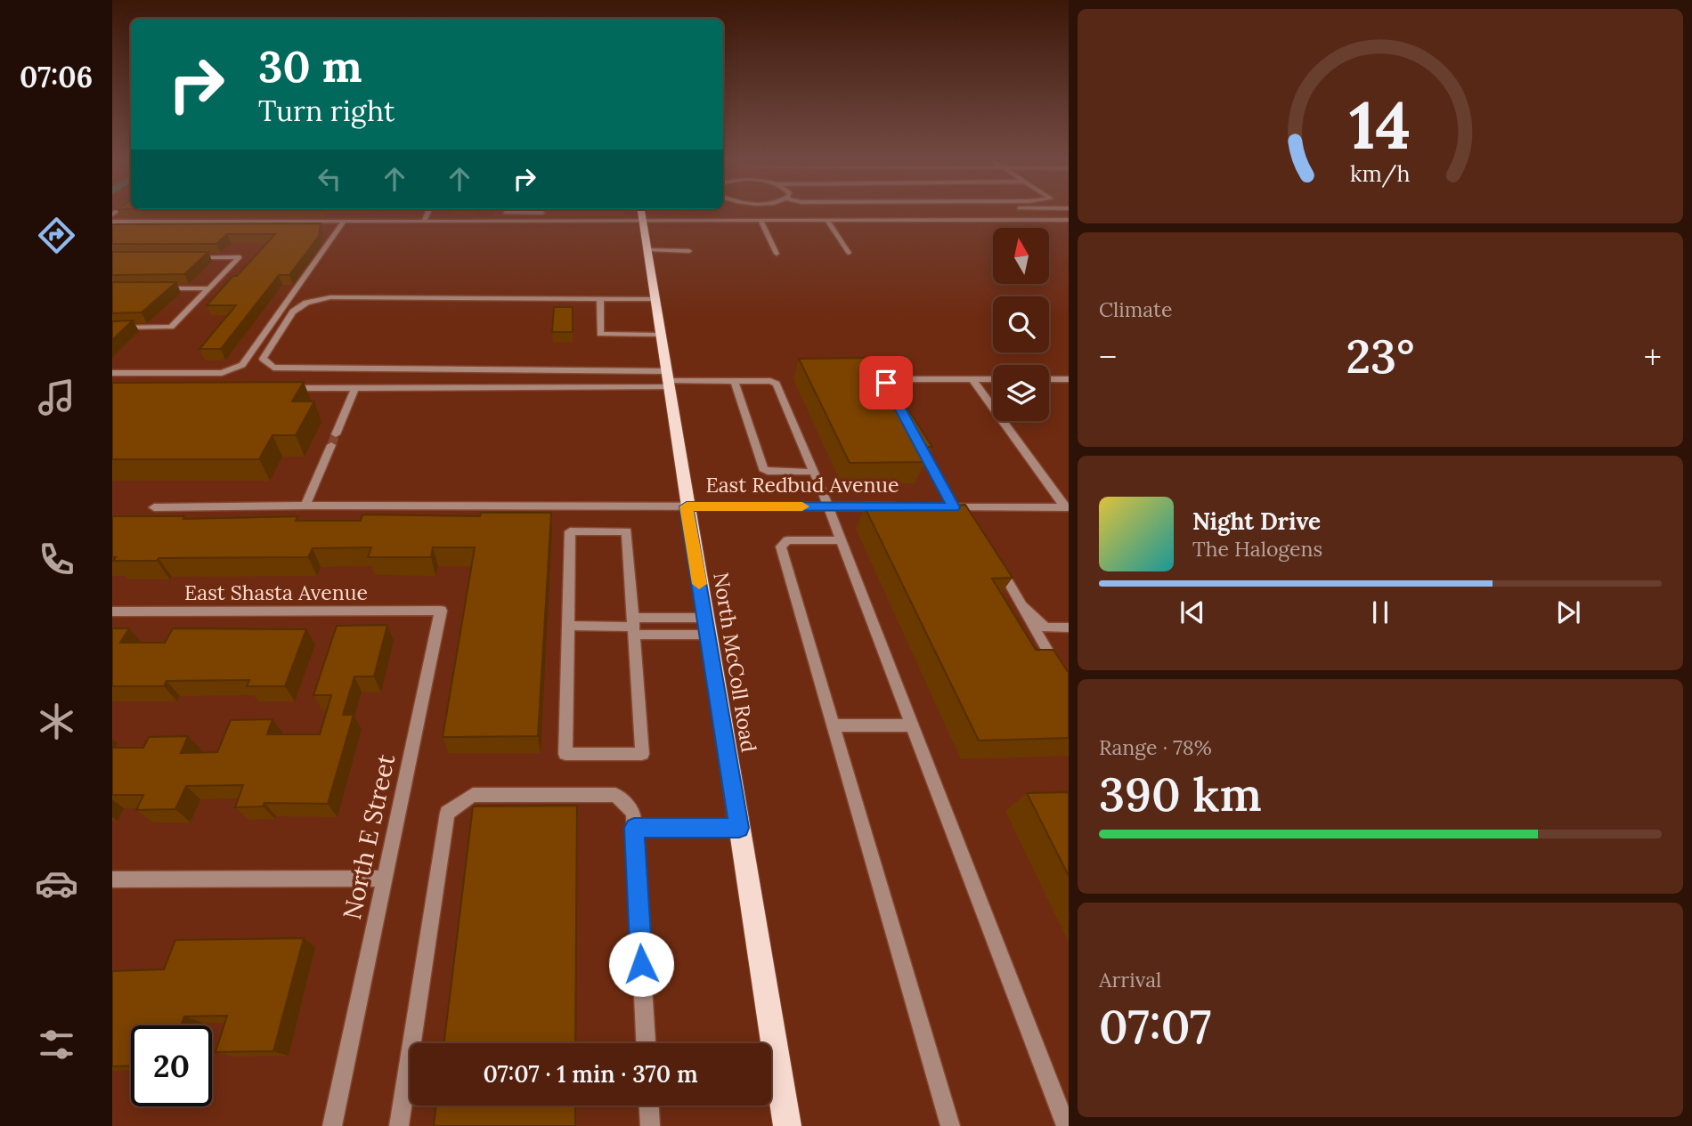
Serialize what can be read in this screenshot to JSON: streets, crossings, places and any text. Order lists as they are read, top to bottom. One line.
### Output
{"streets":{"main road":["North McColl Road"],"street":["East Redbud Avenue","East Shasta Avenue","North E Street"]},"crossings":[["East Redbud Avenue","North McColl Road"],["East Shasta Avenue","North E Street"]],"north":"top","page":{"tabs":"07:06","turn":["30 m","Turn right"],"tile":["Climate",["Range · 78%","390 km"],["Arrival","07:07"]],"heat":["−","23°","+"],"song":["Night Drive","The Halogens"],"limit":"20","trip":"07:07 · 1 min · 370 m","gauge":["14","km/h"]}}
